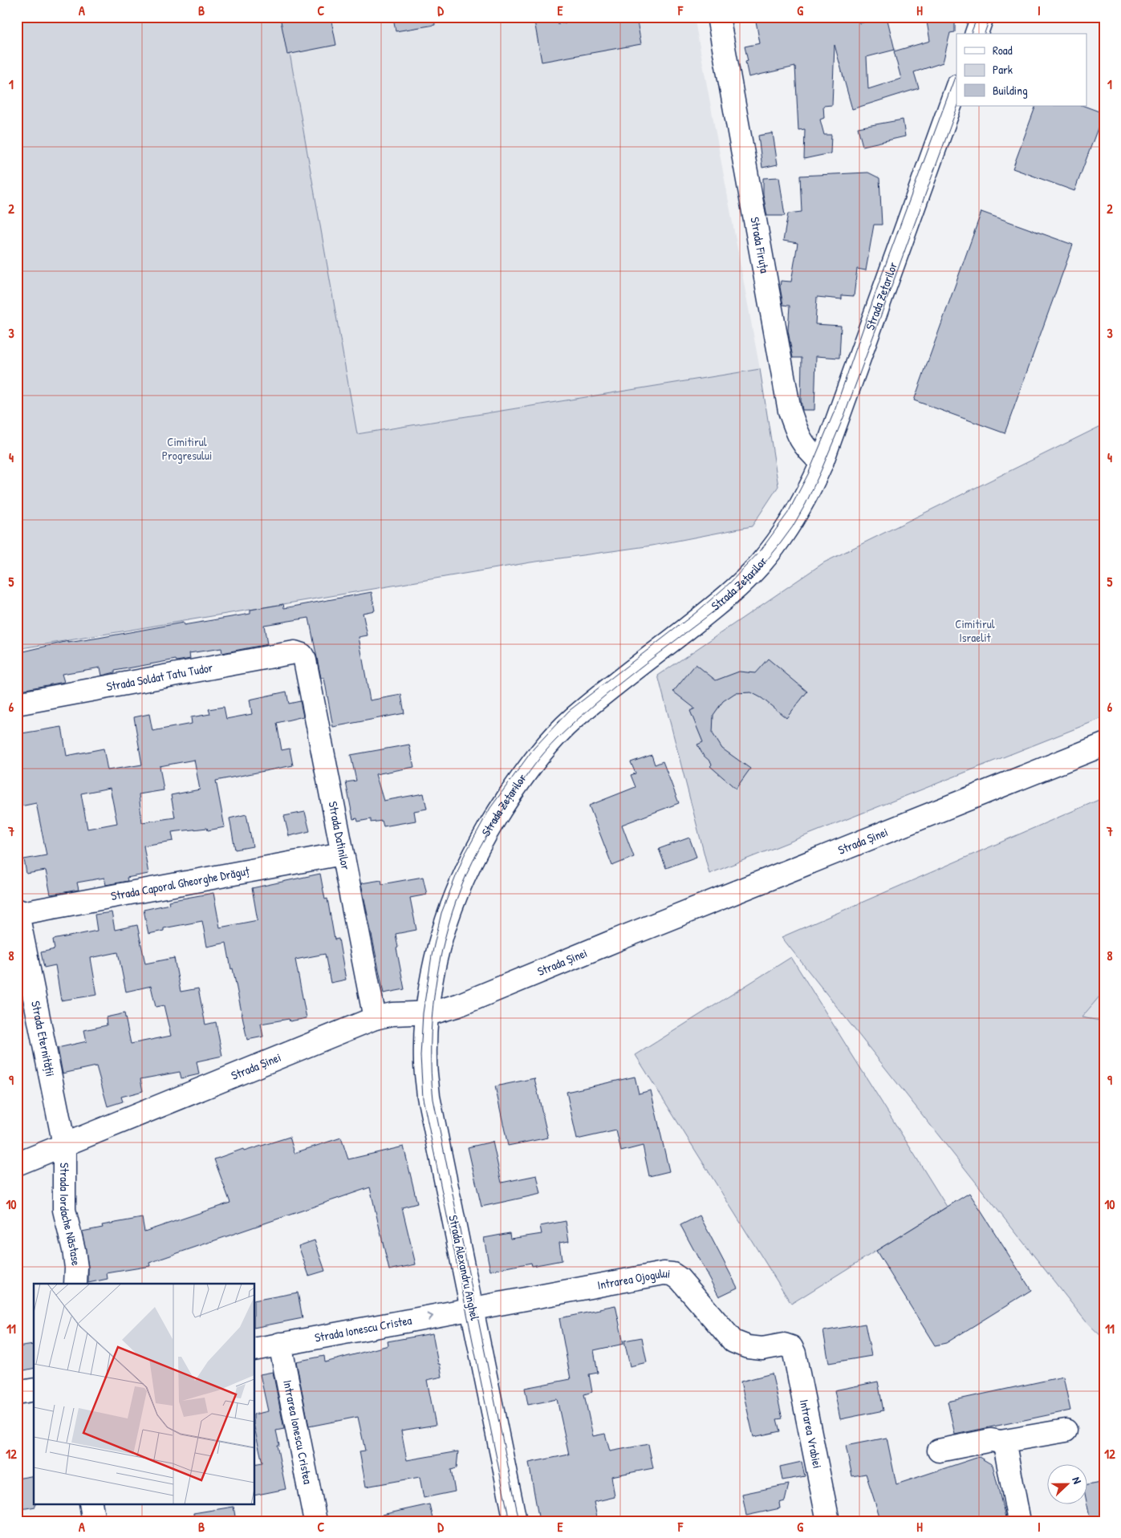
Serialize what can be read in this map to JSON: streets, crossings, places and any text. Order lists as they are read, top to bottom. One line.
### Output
{"streets":{"street":["Strada Firuța","Strada Zețarilor","Strada Soldat Tatu Tudor","Strada Datinilor","Strada Șinei","Strada Caporal Gheorghe Drăguț","Strada Eternității","Strada Iordache Năstase","Strada Alexandru Anghel","Intrarea Ojogului","Strada Ionescu Cristea","Intrarea Ionescu Cristea","Intrarea Vrabiei"]},"crossings":[["Strada Firuța","Strada Zețarilor"],["Strada Zețarilor","Strada Șinei"],["Strada Zețarilor","Strada Alexandru Anghel"],["Strada Soldat Tatu Tudor","Strada Datinilor"],["Strada Datinilor","Strada Șinei"],["Strada Datinilor","Strada Caporal Gheorghe Drăguț"],["Strada Șinei","Strada Eternității"],["Strada Șinei","Strada Iordache Năstase"],["Strada Șinei","Strada Alexandru Anghel"],["Strada Caporal Gheorghe Drăguț","Strada Eternității"],["Strada Eternității","Strada Iordache Năstase"],["Strada Alexandru Anghel","Intrarea Ojogului"],["Strada Alexandru Anghel","Strada Ionescu Cristea"],["Intrarea Ojogului","Strada Ionescu Cristea"],["Intrarea Ojogului","Intrarea Vrabiei"],["Strada Ionescu Cristea","Intrarea Ionescu Cristea"]],"one_way":["Strada Ionescu Cristea"],"parks":["Cimitirul Progresului","Cimitirul Israelit"],"legend":["Road","Park","Building"],"north":"right","grid":{"columns":["A","B","C","D","E","F","G","H","I"],"rows":["1","2","3","4","5","6","7","8","9","10","11","12"]}}
